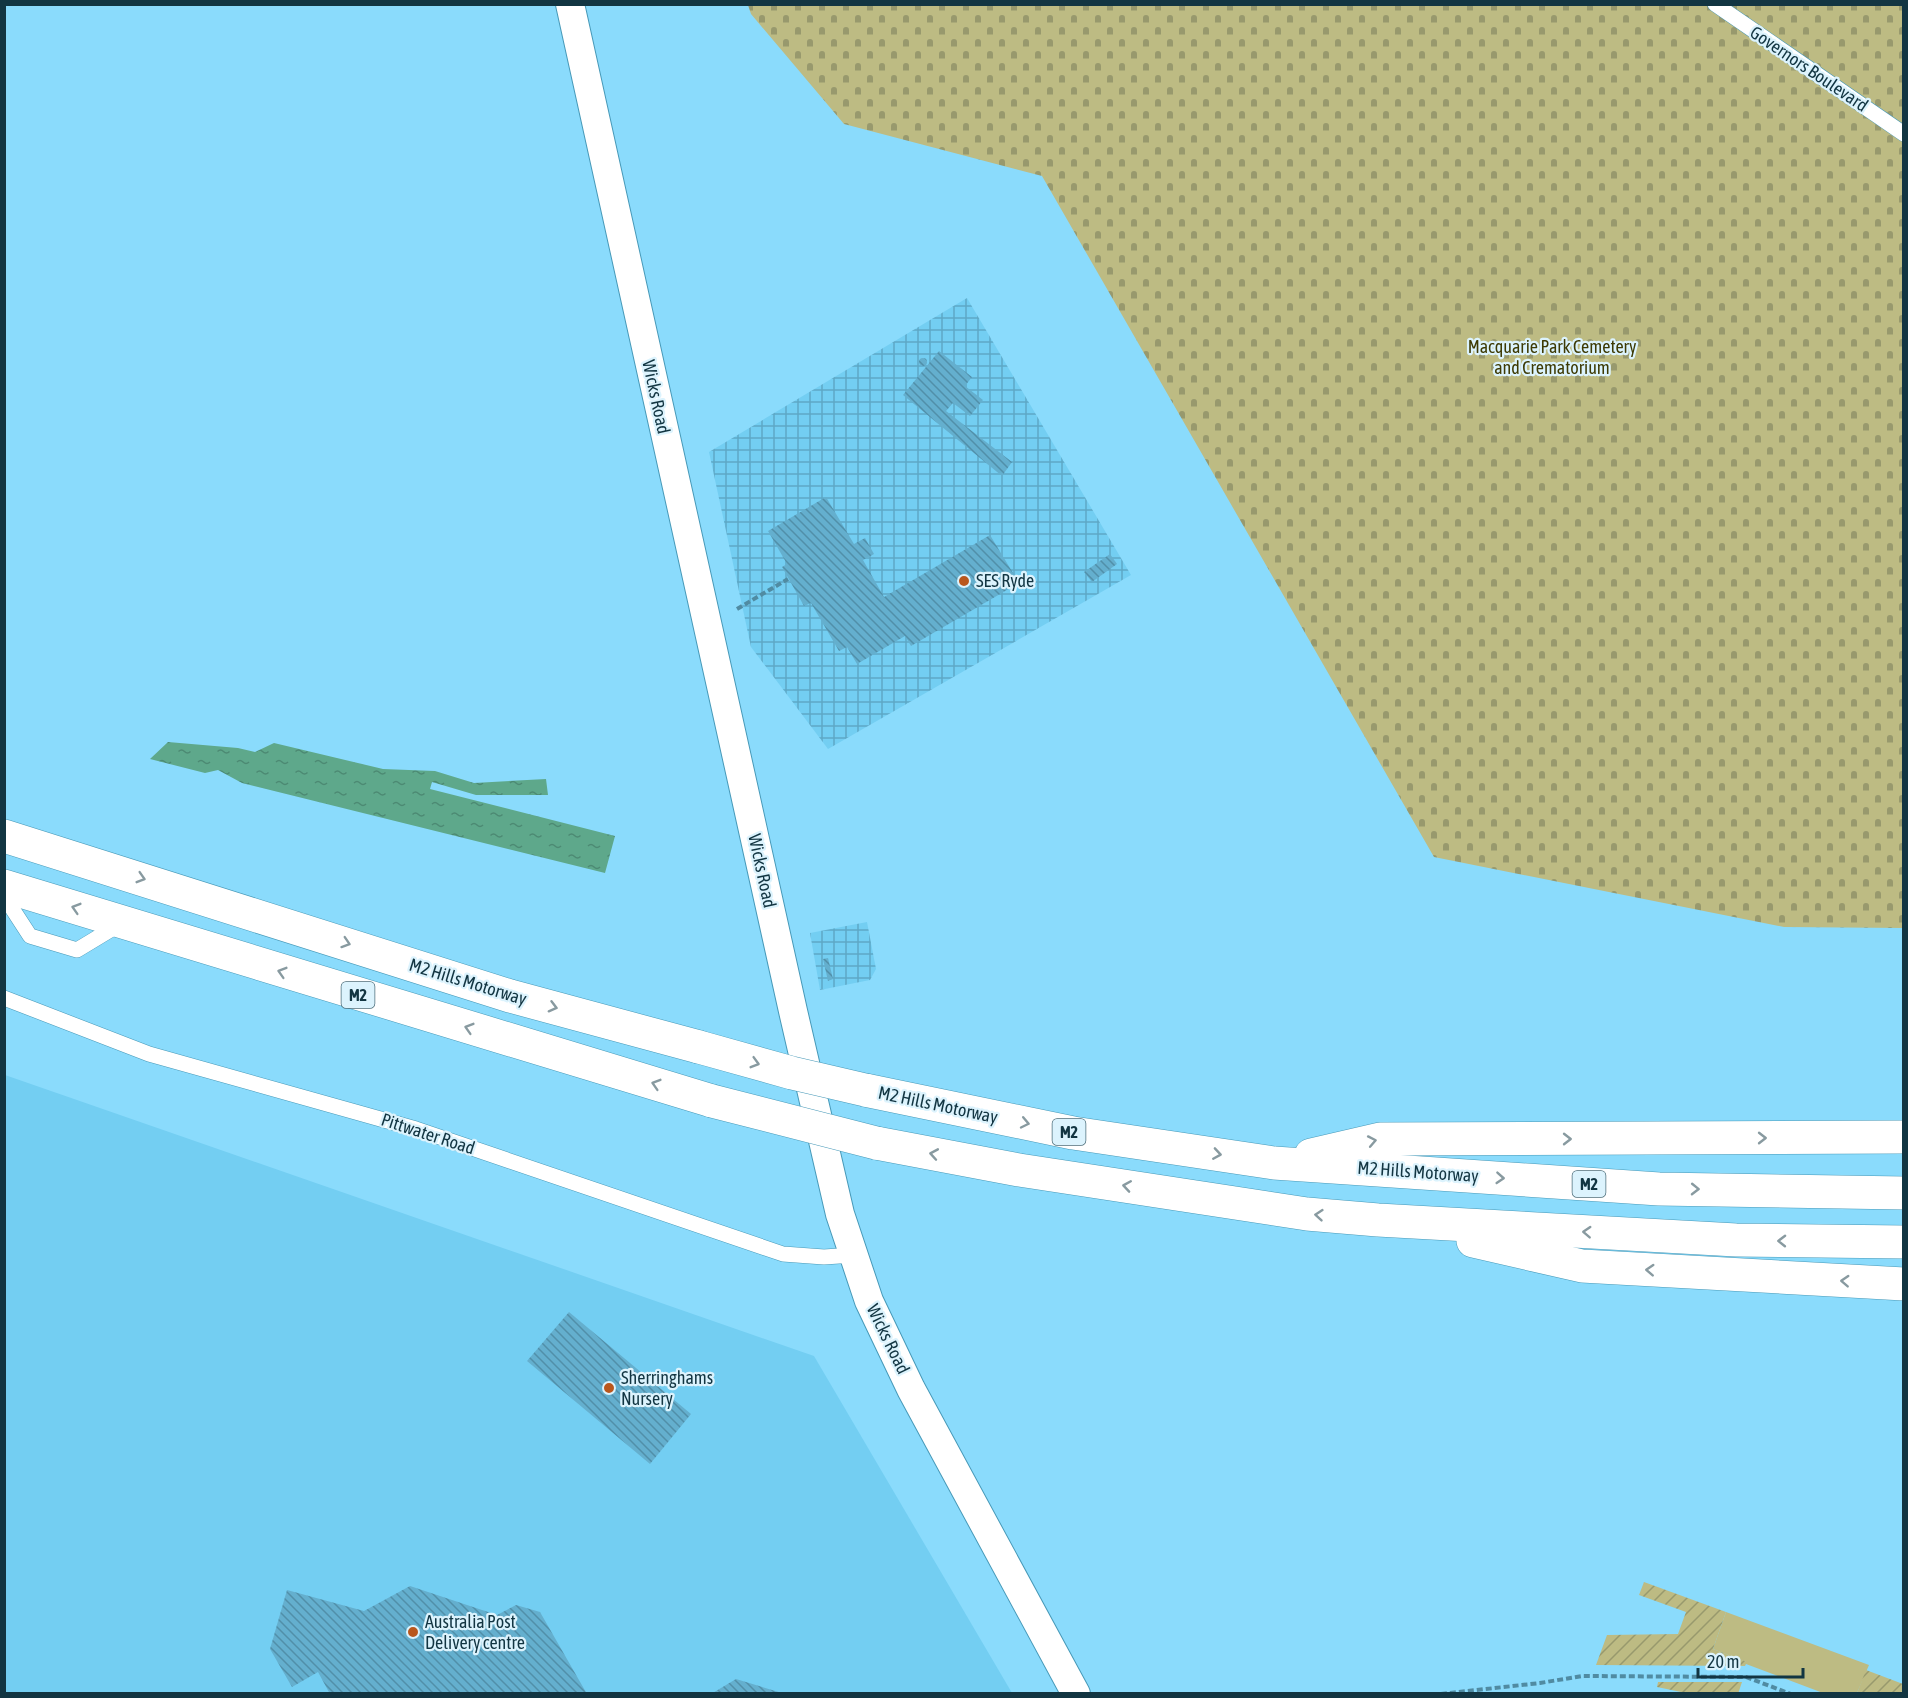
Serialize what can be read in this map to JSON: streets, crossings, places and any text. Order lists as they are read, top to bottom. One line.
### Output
{"streets":{"highway":["M2 Hills Motorway","M2"],"street":["Wicks Road"],"lane":["Governors Boulevard","Pittwater Road"]},"crossings":[["Wicks Road","Pittwater Road"]],"parks":["Macquarie Park Cemetery and Crematorium"],"places":["SES Ryde","Sherringhams Nursery","Australia Post Delivery centre"],"scale_bar":"20 m"}
